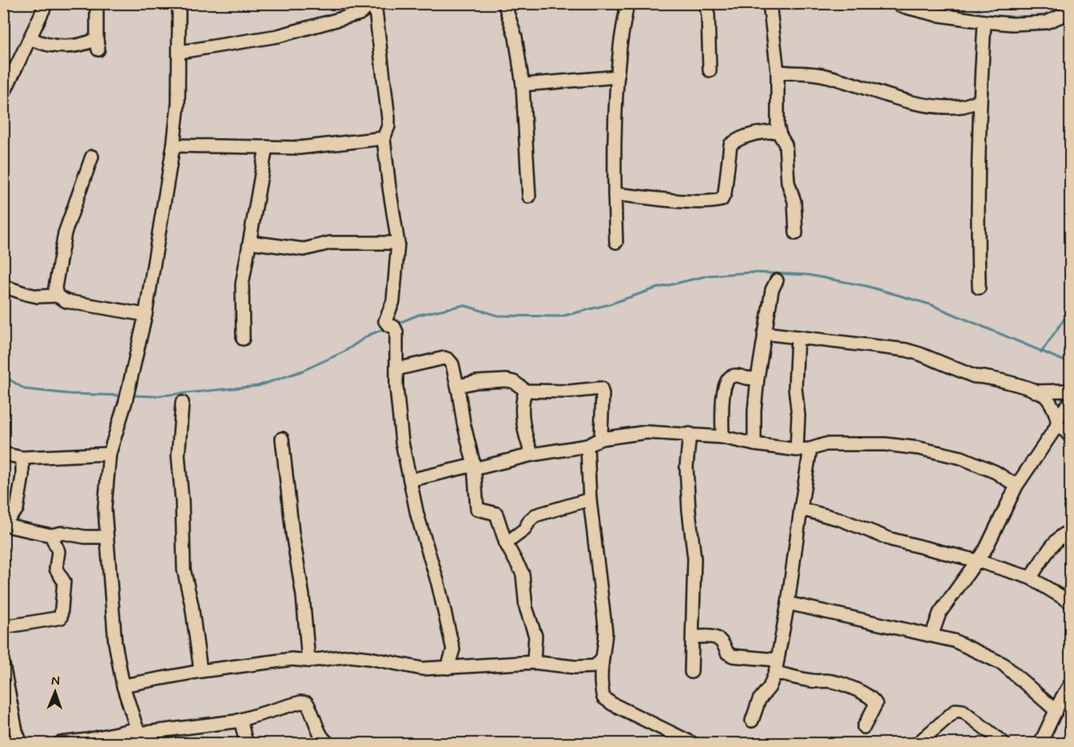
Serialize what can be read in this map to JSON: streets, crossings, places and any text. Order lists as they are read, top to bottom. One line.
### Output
{"north":"top"}
